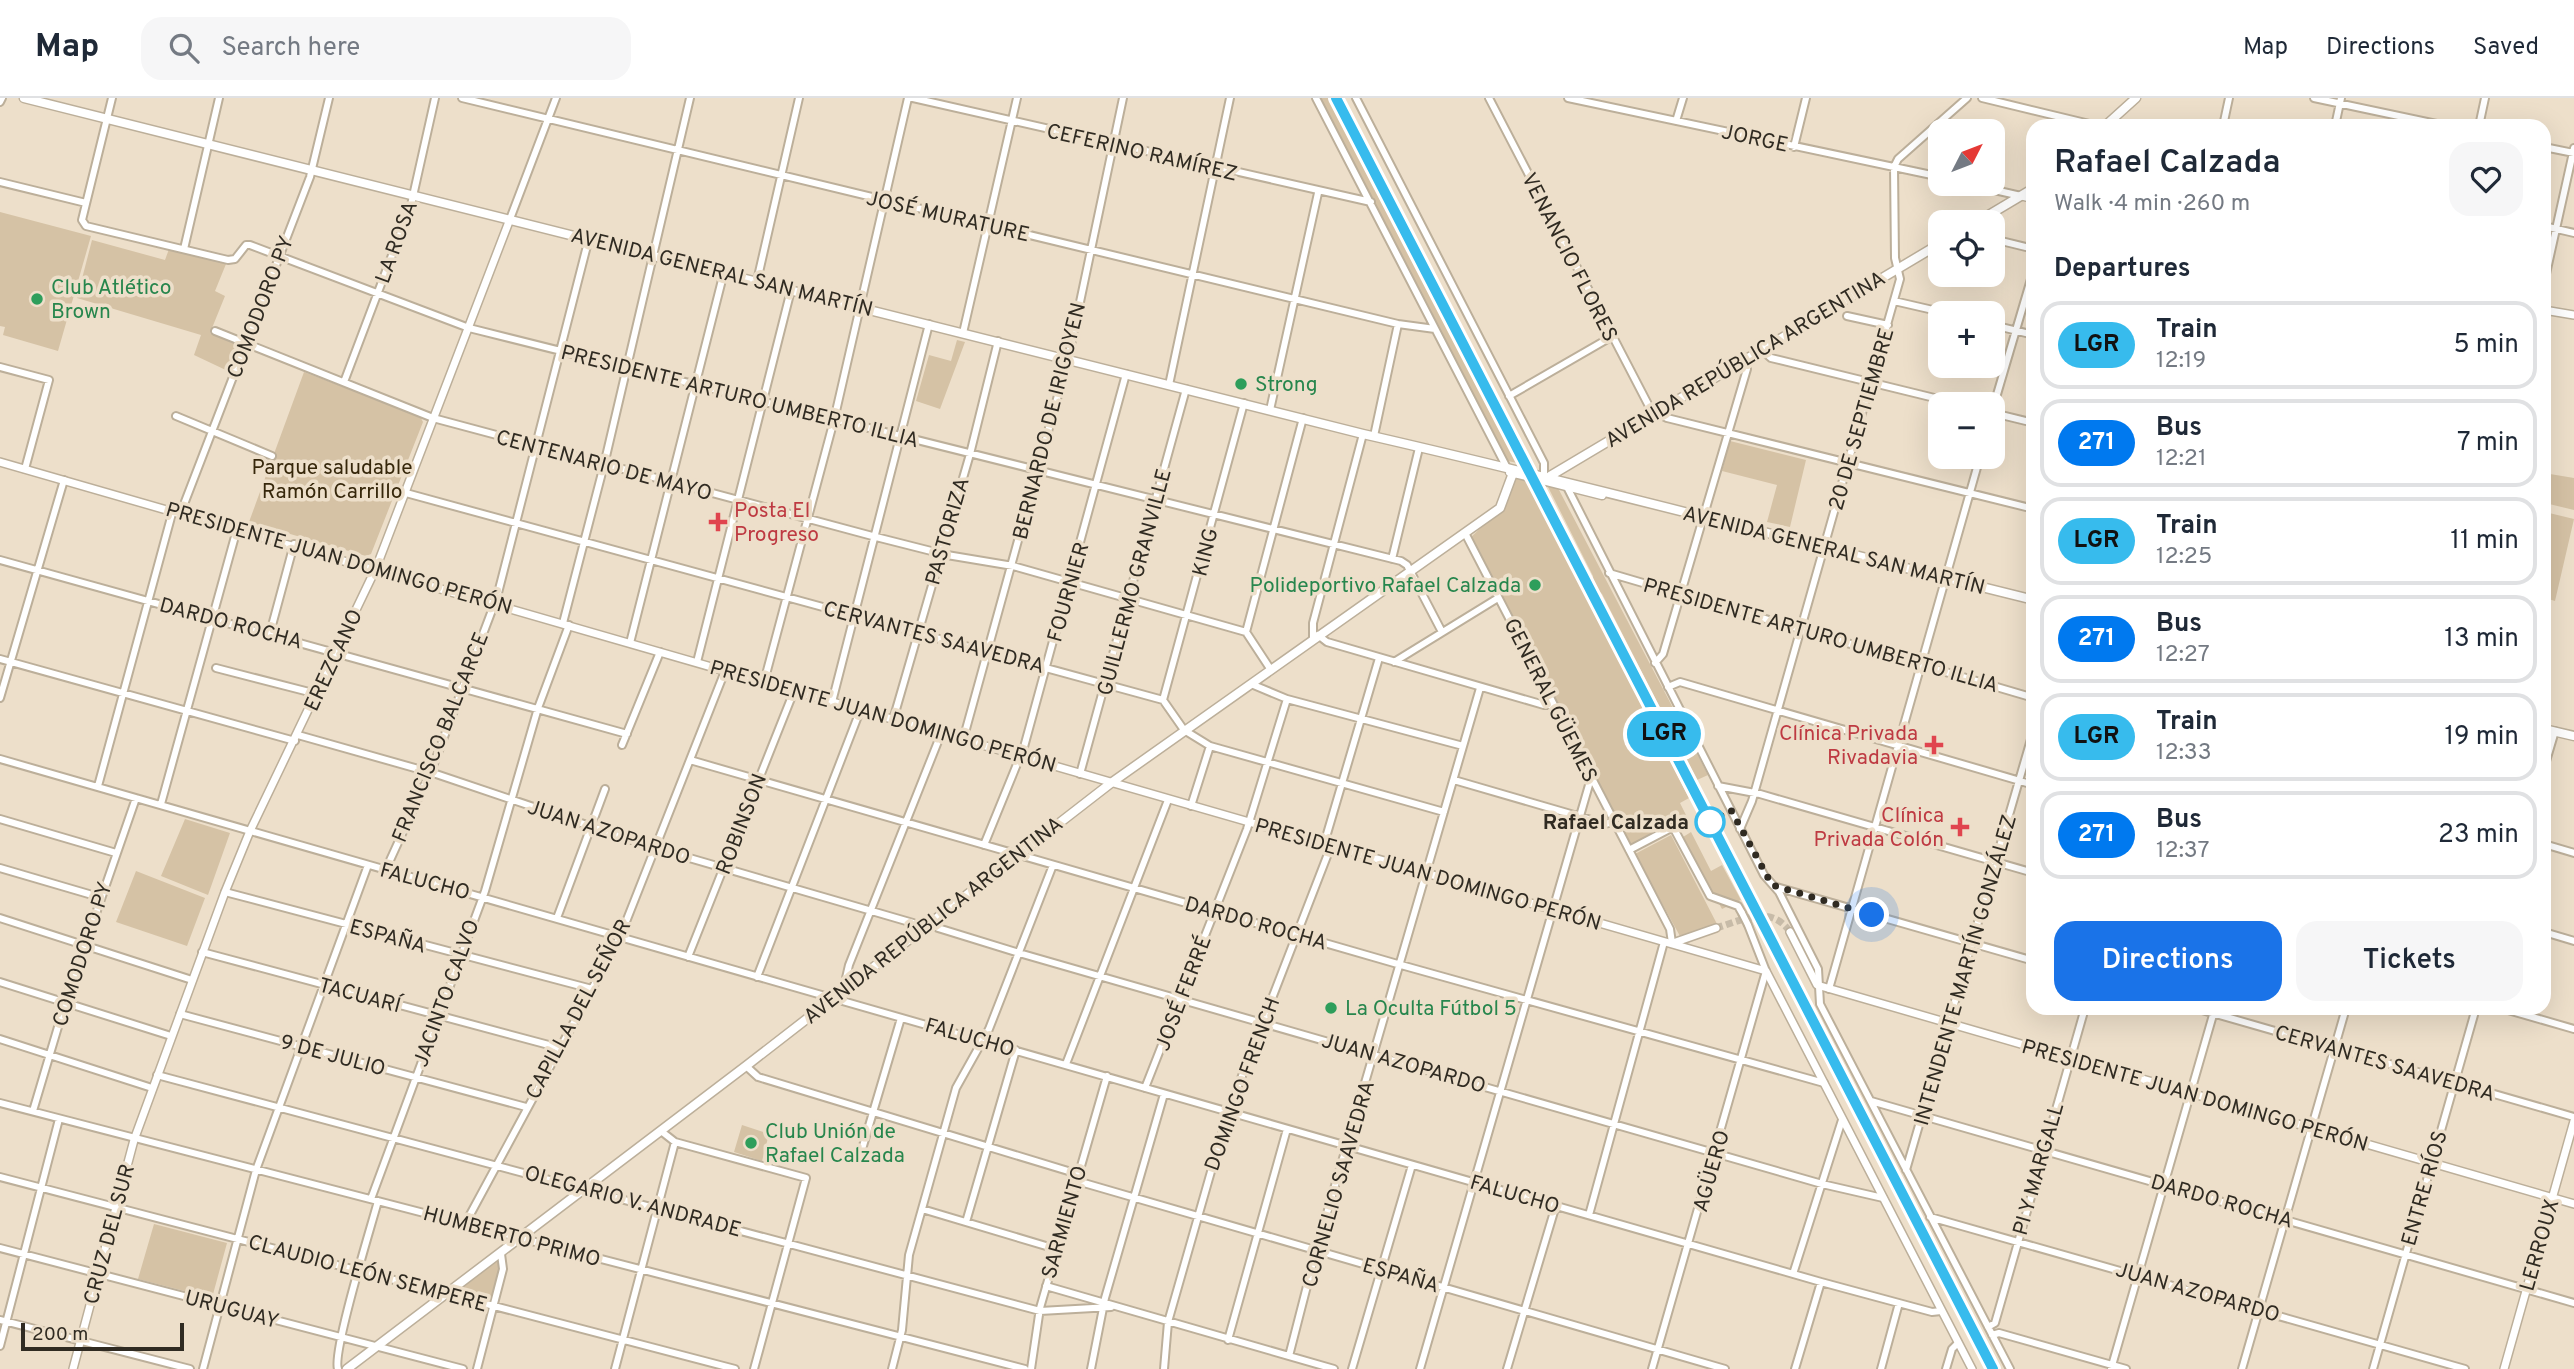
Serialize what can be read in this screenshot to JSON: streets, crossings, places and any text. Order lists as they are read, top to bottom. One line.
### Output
{"streets":{"main road":["AVENIDA GENERAL SAN MARTÍN","AVENIDA REPÚBLICA ARGENTINA"],"street":["JORGE","CEFERINO RAMÍREZ","JOSÉ MURATURE","LA ROSA","VENANCIO FLORES","COMODORO PY","PRESIDENTE ARTURO UMBERTO ILLIA","20 DE SEPTIEMBRE","BERNARDO DE IRIGOYEN","CENTENARIO DE MAYO","PASTORIZA","KING","PRESIDENTE JUAN DOMINGO PERÓN","GUILLERMO GRANVILLE","FOURNIER","DARDO ROCHA","CERVANTES SAAVEDRA","EREZCANO","GENERAL GÜEMES","FRANCISCO BALCARCE","ROBINSON","JUAN AZOPARDO","FALUCHO","ESPAÑA","INTENDENTE MARTÍN GONZÁLEZ","JACINTO CALVO","JOSÉ FERRÉ","TACUARÍ","CAPILLA DEL SEÑOR","9 DE JULIO","DOMINGO FRENCH","PI Y MARGALL","AGÜERO","CORNELIO SAAVEDRA","ENTRE RÍOS","OLEGARIO V. ANDRADE","SARMIENTO","CRUZ DEL SUR","HUMBERTO PRIMO","LERROUX","CLAUDIO LEÓN SEMPERE","URUGUAY"]},"crossings":[["JORGE","20 DE SEPTIEMBRE"],["CEFERINO RAMÍREZ","BERNARDO DE IRIGOYEN"],["JOSÉ MURATURE","BERNARDO DE IRIGOYEN"],["JOSÉ MURATURE","EREZCANO"],["JOSÉ MURATURE","JACINTO CALVO"],["LA ROSA","AVENIDA GENERAL SAN MARTÍN"],["LA ROSA","PRESIDENTE ARTURO UMBERTO ILLIA"],["LA ROSA","CENTENARIO DE MAYO"],["VENANCIO FLORES","AVENIDA REPÚBLICA ARGENTINA"],["AVENIDA GENERAL SAN MARTÍN","COMODORO PY"],["AVENIDA GENERAL SAN MARTÍN","AVENIDA REPÚBLICA ARGENTINA"],["AVENIDA GENERAL SAN MARTÍN","20 DE SEPTIEMBRE"],["AVENIDA GENERAL SAN MARTÍN","BERNARDO DE IRIGOYEN"],["AVENIDA GENERAL SAN MARTÍN","PASTORIZA"],["AVENIDA GENERAL SAN MARTÍN","KING"],["AVENIDA GENERAL SAN MARTÍN","GUILLERMO GRANVILLE"],["AVENIDA GENERAL SAN MARTÍN","FOURNIER"],["AVENIDA GENERAL SAN MARTÍN","EREZCANO"],["AVENIDA GENERAL SAN MARTÍN","FRANCISCO BALCARCE"],["AVENIDA GENERAL SAN MARTÍN","JACINTO CALVO"],["COMODORO PY","PRESIDENTE ARTURO UMBERTO ILLIA"],["COMODORO PY","CENTENARIO DE MAYO"],["COMODORO PY","PRESIDENTE JUAN DOMINGO PERÓN"],["COMODORO PY","DARDO ROCHA"],["COMODORO PY","JUAN AZOPARDO"],["COMODORO PY","FALUCHO"],["COMODORO PY","HUMBERTO PRIMO"],["AVENIDA REPÚBLICA ARGENTINA","PRESIDENTE ARTURO UMBERTO ILLIA"],["AVENIDA REPÚBLICA ARGENTINA","20 DE SEPTIEMBRE"],["AVENIDA REPÚBLICA ARGENTINA","PRESIDENTE JUAN DOMINGO PERÓN"],["AVENIDA REPÚBLICA ARGENTINA","DARDO ROCHA"],["AVENIDA REPÚBLICA ARGENTINA","GENERAL GÜEMES"],["AVENIDA REPÚBLICA ARGENTINA","JUAN AZOPARDO"],["AVENIDA REPÚBLICA ARGENTINA","FALUCHO"],["AVENIDA REPÚBLICA ARGENTINA","ESPAÑA"],["AVENIDA REPÚBLICA ARGENTINA","OLEGARIO V. ANDRADE"],["AVENIDA REPÚBLICA ARGENTINA","HUMBERTO PRIMO"],["AVENIDA REPÚBLICA ARGENTINA","CLAUDIO LEÓN SEMPERE"],["AVENIDA REPÚBLICA ARGENTINA","URUGUAY"],["PRESIDENTE ARTURO UMBERTO ILLIA","20 DE SEPTIEMBRE"],["PRESIDENTE ARTURO UMBERTO ILLIA","BERNARDO DE IRIGOYEN"],["PRESIDENTE ARTURO UMBERTO ILLIA","PASTORIZA"],["PRESIDENTE ARTURO UMBERTO ILLIA","KING"],["PRESIDENTE ARTURO UMBERTO ILLIA","GUILLERMO GRANVILLE"],["PRESIDENTE ARTURO UMBERTO ILLIA","FOURNIER"],["PRESIDENTE ARTURO UMBERTO ILLIA","EREZCANO"],["PRESIDENTE ARTURO UMBERTO ILLIA","FRANCISCO BALCARCE"],["PRESIDENTE ARTURO UMBERTO ILLIA","JACINTO CALVO"],["BERNARDO DE IRIGOYEN","CENTENARIO DE MAYO"],["BERNARDO DE IRIGOYEN","PRESIDENTE JUAN DOMINGO PERÓN"],["BERNARDO DE IRIGOYEN","CERVANTES SAAVEDRA"],["CENTENARIO DE MAYO","PASTORIZA"],["CENTENARIO DE MAYO","KING"],["CENTENARIO DE MAYO","GUILLERMO GRANVILLE"],["CENTENARIO DE MAYO","FOURNIER"],["CENTENARIO DE MAYO","EREZCANO"],["CENTENARIO DE MAYO","FRANCISCO BALCARCE"],["CENTENARIO DE MAYO","JACINTO CALVO"],["PASTORIZA","PRESIDENTE JUAN DOMINGO PERÓN"],["PASTORIZA","CERVANTES SAAVEDRA"],["KING","CERVANTES SAAVEDRA"],["PRESIDENTE JUAN DOMINGO PERÓN","GUILLERMO GRANVILLE"],["PRESIDENTE JUAN DOMINGO PERÓN","FOURNIER"],["PRESIDENTE JUAN DOMINGO PERÓN","EREZCANO"],["PRESIDENTE JUAN DOMINGO PERÓN","GENERAL GÜEMES"],["PRESIDENTE JUAN DOMINGO PERÓN","FRANCISCO BALCARCE"],["PRESIDENTE JUAN DOMINGO PERÓN","ROBINSON"],["PRESIDENTE JUAN DOMINGO PERÓN","INTENDENTE MARTÍN GONZÁLEZ"],["PRESIDENTE JUAN DOMINGO PERÓN","JACINTO CALVO"],["PRESIDENTE JUAN DOMINGO PERÓN","JOSÉ FERRÉ"],["PRESIDENTE JUAN DOMINGO PERÓN","CAPILLA DEL SEÑOR"],["PRESIDENTE JUAN DOMINGO PERÓN","DOMINGO FRENCH"],["PRESIDENTE JUAN DOMINGO PERÓN","PI Y MARGALL"],["PRESIDENTE JUAN DOMINGO PERÓN","AGÜERO"],["PRESIDENTE JUAN DOMINGO PERÓN","CORNELIO SAAVEDRA"],["PRESIDENTE JUAN DOMINGO PERÓN","ENTRE RÍOS"],["PRESIDENTE JUAN DOMINGO PERÓN","LERROUX"],["GUILLERMO GRANVILLE","CERVANTES SAAVEDRA"],["FOURNIER","DARDO ROCHA"],["FOURNIER","CERVANTES SAAVEDRA"],["DARDO ROCHA","EREZCANO"],["DARDO ROCHA","FRANCISCO BALCARCE"],["DARDO ROCHA","ROBINSON"],["DARDO ROCHA","INTENDENTE MARTÍN GONZÁLEZ"],["DARDO ROCHA","JACINTO CALVO"],["DARDO ROCHA","JOSÉ FERRÉ"],["DARDO ROCHA","CAPILLA DEL SEÑOR"],["DARDO ROCHA","DOMINGO FRENCH"],["DARDO ROCHA","PI Y MARGALL"],["DARDO ROCHA","AGÜERO"],["DARDO ROCHA","CORNELIO SAAVEDRA"],["DARDO ROCHA","ENTRE RÍOS"],["DARDO ROCHA","LERROUX"],["CERVANTES SAAVEDRA","EREZCANO"],["CERVANTES SAAVEDRA","FRANCISCO BALCARCE"],["CERVANTES SAAVEDRA","JACINTO CALVO"],["CERVANTES SAAVEDRA","ENTRE RÍOS"],["CERVANTES SAAVEDRA","LERROUX"],["EREZCANO","JUAN AZOPARDO"],["EREZCANO","FALUCHO"],["EREZCANO","ESPAÑA"],["EREZCANO","TACUARÍ"],["EREZCANO","9 DE JULIO"],["EREZCANO","OLEGARIO V. ANDRADE"],["EREZCANO","CRUZ DEL SUR"],["EREZCANO","HUMBERTO PRIMO"],["FRANCISCO BALCARCE","JUAN AZOPARDO"],["FRANCISCO BALCARCE","FALUCHO"],["ROBINSON","JUAN AZOPARDO"],["ROBINSON","FALUCHO"],["JUAN AZOPARDO","JACINTO CALVO"],["JUAN AZOPARDO","JOSÉ FERRÉ"],["JUAN AZOPARDO","CAPILLA DEL SEÑOR"],["JUAN AZOPARDO","DOMINGO FRENCH"],["JUAN AZOPARDO","PI Y MARGALL"],["JUAN AZOPARDO","AGÜERO"],["JUAN AZOPARDO","CORNELIO SAAVEDRA"],["JUAN AZOPARDO","ENTRE RÍOS"],["FALUCHO","JACINTO CALVO"],["FALUCHO","JOSÉ FERRÉ"],["FALUCHO","CAPILLA DEL SEÑOR"],["FALUCHO","DOMINGO FRENCH"],["FALUCHO","AGÜERO"],["FALUCHO","CORNELIO SAAVEDRA"],["FALUCHO","SARMIENTO"],["ESPAÑA","JACINTO CALVO"],["ESPAÑA","CAPILLA DEL SEÑOR"],["ESPAÑA","DOMINGO FRENCH"],["ESPAÑA","AGÜERO"],["ESPAÑA","CORNELIO SAAVEDRA"],["ESPAÑA","SARMIENTO"],["JACINTO CALVO","TACUARÍ"],["JACINTO CALVO","9 DE JULIO"],["JACINTO CALVO","OLEGARIO V. ANDRADE"],["JACINTO CALVO","HUMBERTO PRIMO"],["JACINTO CALVO","CLAUDIO LEÓN SEMPERE"],["JACINTO CALVO","URUGUAY"],["TACUARÍ","CAPILLA DEL SEÑOR"],["CAPILLA DEL SEÑOR","9 DE JULIO"],["CAPILLA DEL SEÑOR","OLEGARIO V. ANDRADE"],["CAPILLA DEL SEÑOR","HUMBERTO PRIMO"],["DOMINGO FRENCH","OLEGARIO V. ANDRADE"],["CORNELIO SAAVEDRA","OLEGARIO V. ANDRADE"],["OLEGARIO V. ANDRADE","SARMIENTO"],["CRUZ DEL SUR","HUMBERTO PRIMO"],["CRUZ DEL SUR","CLAUDIO LEÓN SEMPERE"],["CRUZ DEL SUR","URUGUAY"]],"parks":["Parque saludable Ramón Carrillo"],"places":{"other":["Club Atlético Brown","Strong","Polideportivo Rafael Calzada","Rafael Calzada","La Oculta Fútbol 5","Club Unión de Rafael Calzada"],"health":["Posta El Progreso","Clínica Privada Rivadavia","Clínica Privada Colón"]},"scale_bar":"200 m","north":"top right","page":{"header":"Map","search":"Search here","nav":["Map","Directions","Saved"],"on_map":"LGR","map_buttons":["+","−"],"heading":[["Rafael Calzada","Walk · 4 min · 260 m"],"Departures"],"list":[{"mark":"LGR","name":"Train","note":"12:19","value":"5 min"},{"mark":"271","name":"Bus","note":"12:21","value":"7 min"},{"mark":"LGR","name":"Train","note":"12:25","value":"11 min"},{"mark":"271","name":"Bus","note":"12:27","value":"13 min"},{"mark":"LGR","name":"Train","note":"12:33","value":"19 min"},{"mark":"271","name":"Bus","note":"12:37","value":"23 min"}],"buttons":["Directions","Tickets"],"scale":"200 m"}}
